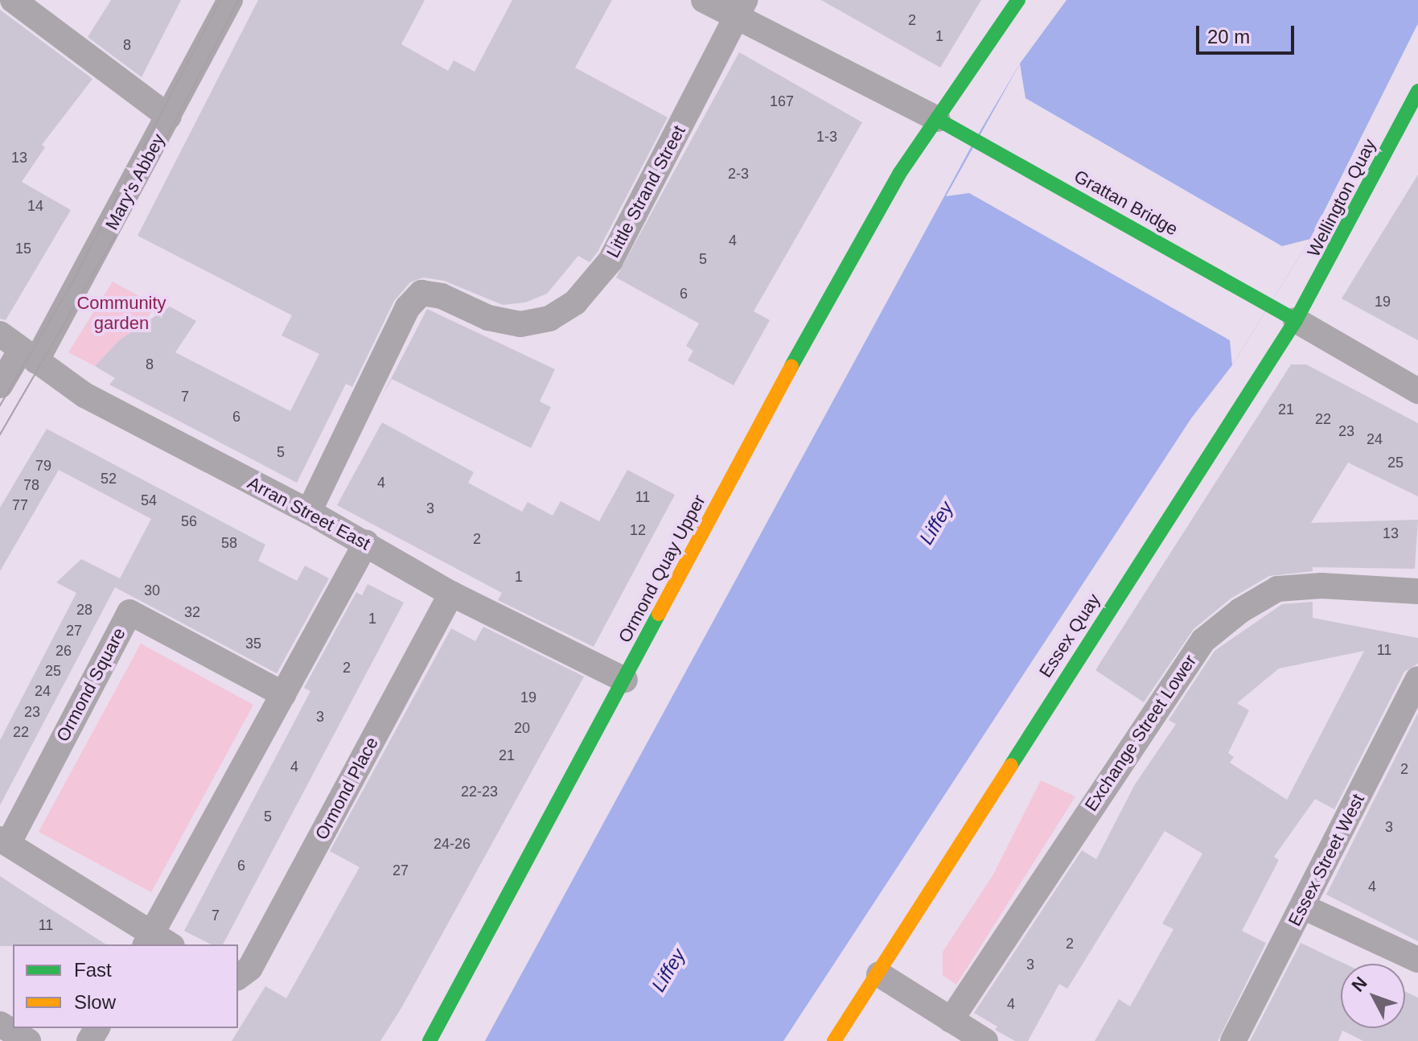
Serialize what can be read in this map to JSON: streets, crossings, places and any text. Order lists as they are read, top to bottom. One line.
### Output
{"streets":{"main road":["Wellington Quay","Grattan Bridge","Ormond Quay Upper","Essex Quay"],"street":["Mary's Abbey","Little Strand Street","Arran Street East","Ormond Square","Exchange Street Lower","Ormond Place","Essex Street West"]},"crossings":[["Mary's Abbey","Arran Street East"],["Little Strand Street","Arran Street East"],["Wellington Quay","Grattan Bridge"],["Wellington Quay","Essex Quay"],["Grattan Bridge","Ormond Quay Upper"],["Grattan Bridge","Essex Quay"],["Arran Street East","Ormond Quay Upper"],["Arran Street East","Ormond Square"],["Arran Street East","Ormond Place"]],"water":["Liffey"],"parks":["Community garden"],"house_numbers":["2","1","8","167","1-3","13","2-3","14","4","15","5","6","19","8","7","21","6","22","23","24","5","25","79","52","4","78","11","54","77","3","56","12","13","2","58","1","30","28","32","1","27","35","11","26","2","25","24","19","23","3","20","22","21","4","2","22-23","5","3","24-26","6","27","4","7","11","2","3","4"],"legend":["Fast","Slow"],"scale_bar":"20 m","north":"top left"}
